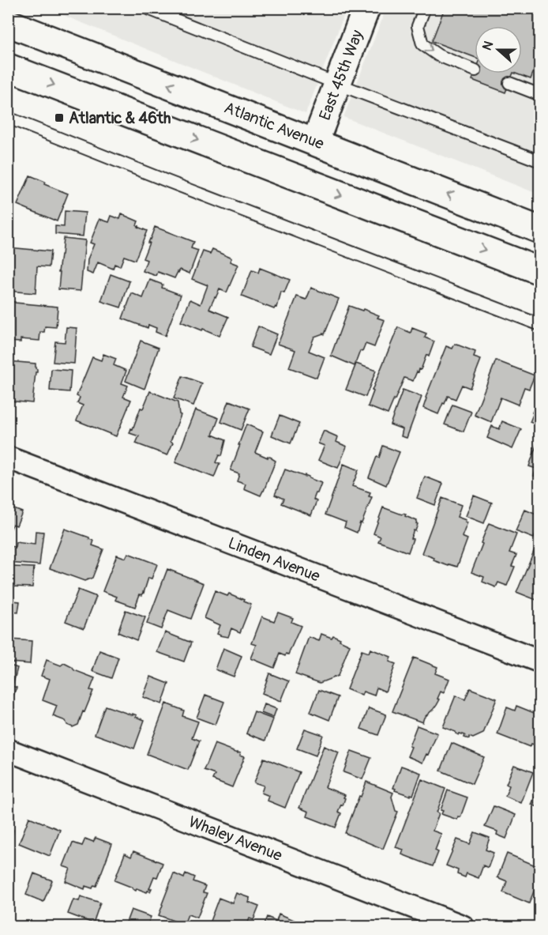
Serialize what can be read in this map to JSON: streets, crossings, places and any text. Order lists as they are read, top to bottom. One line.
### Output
{"streets":{"main road":["East 45th Way","Atlantic Avenue"],"street":["Linden Avenue","Whaley Avenue"]},"crossings":[["East 45th Way","Atlantic Avenue"]],"places":{"transit":["Atlantic & 46th"]},"north":"left"}
